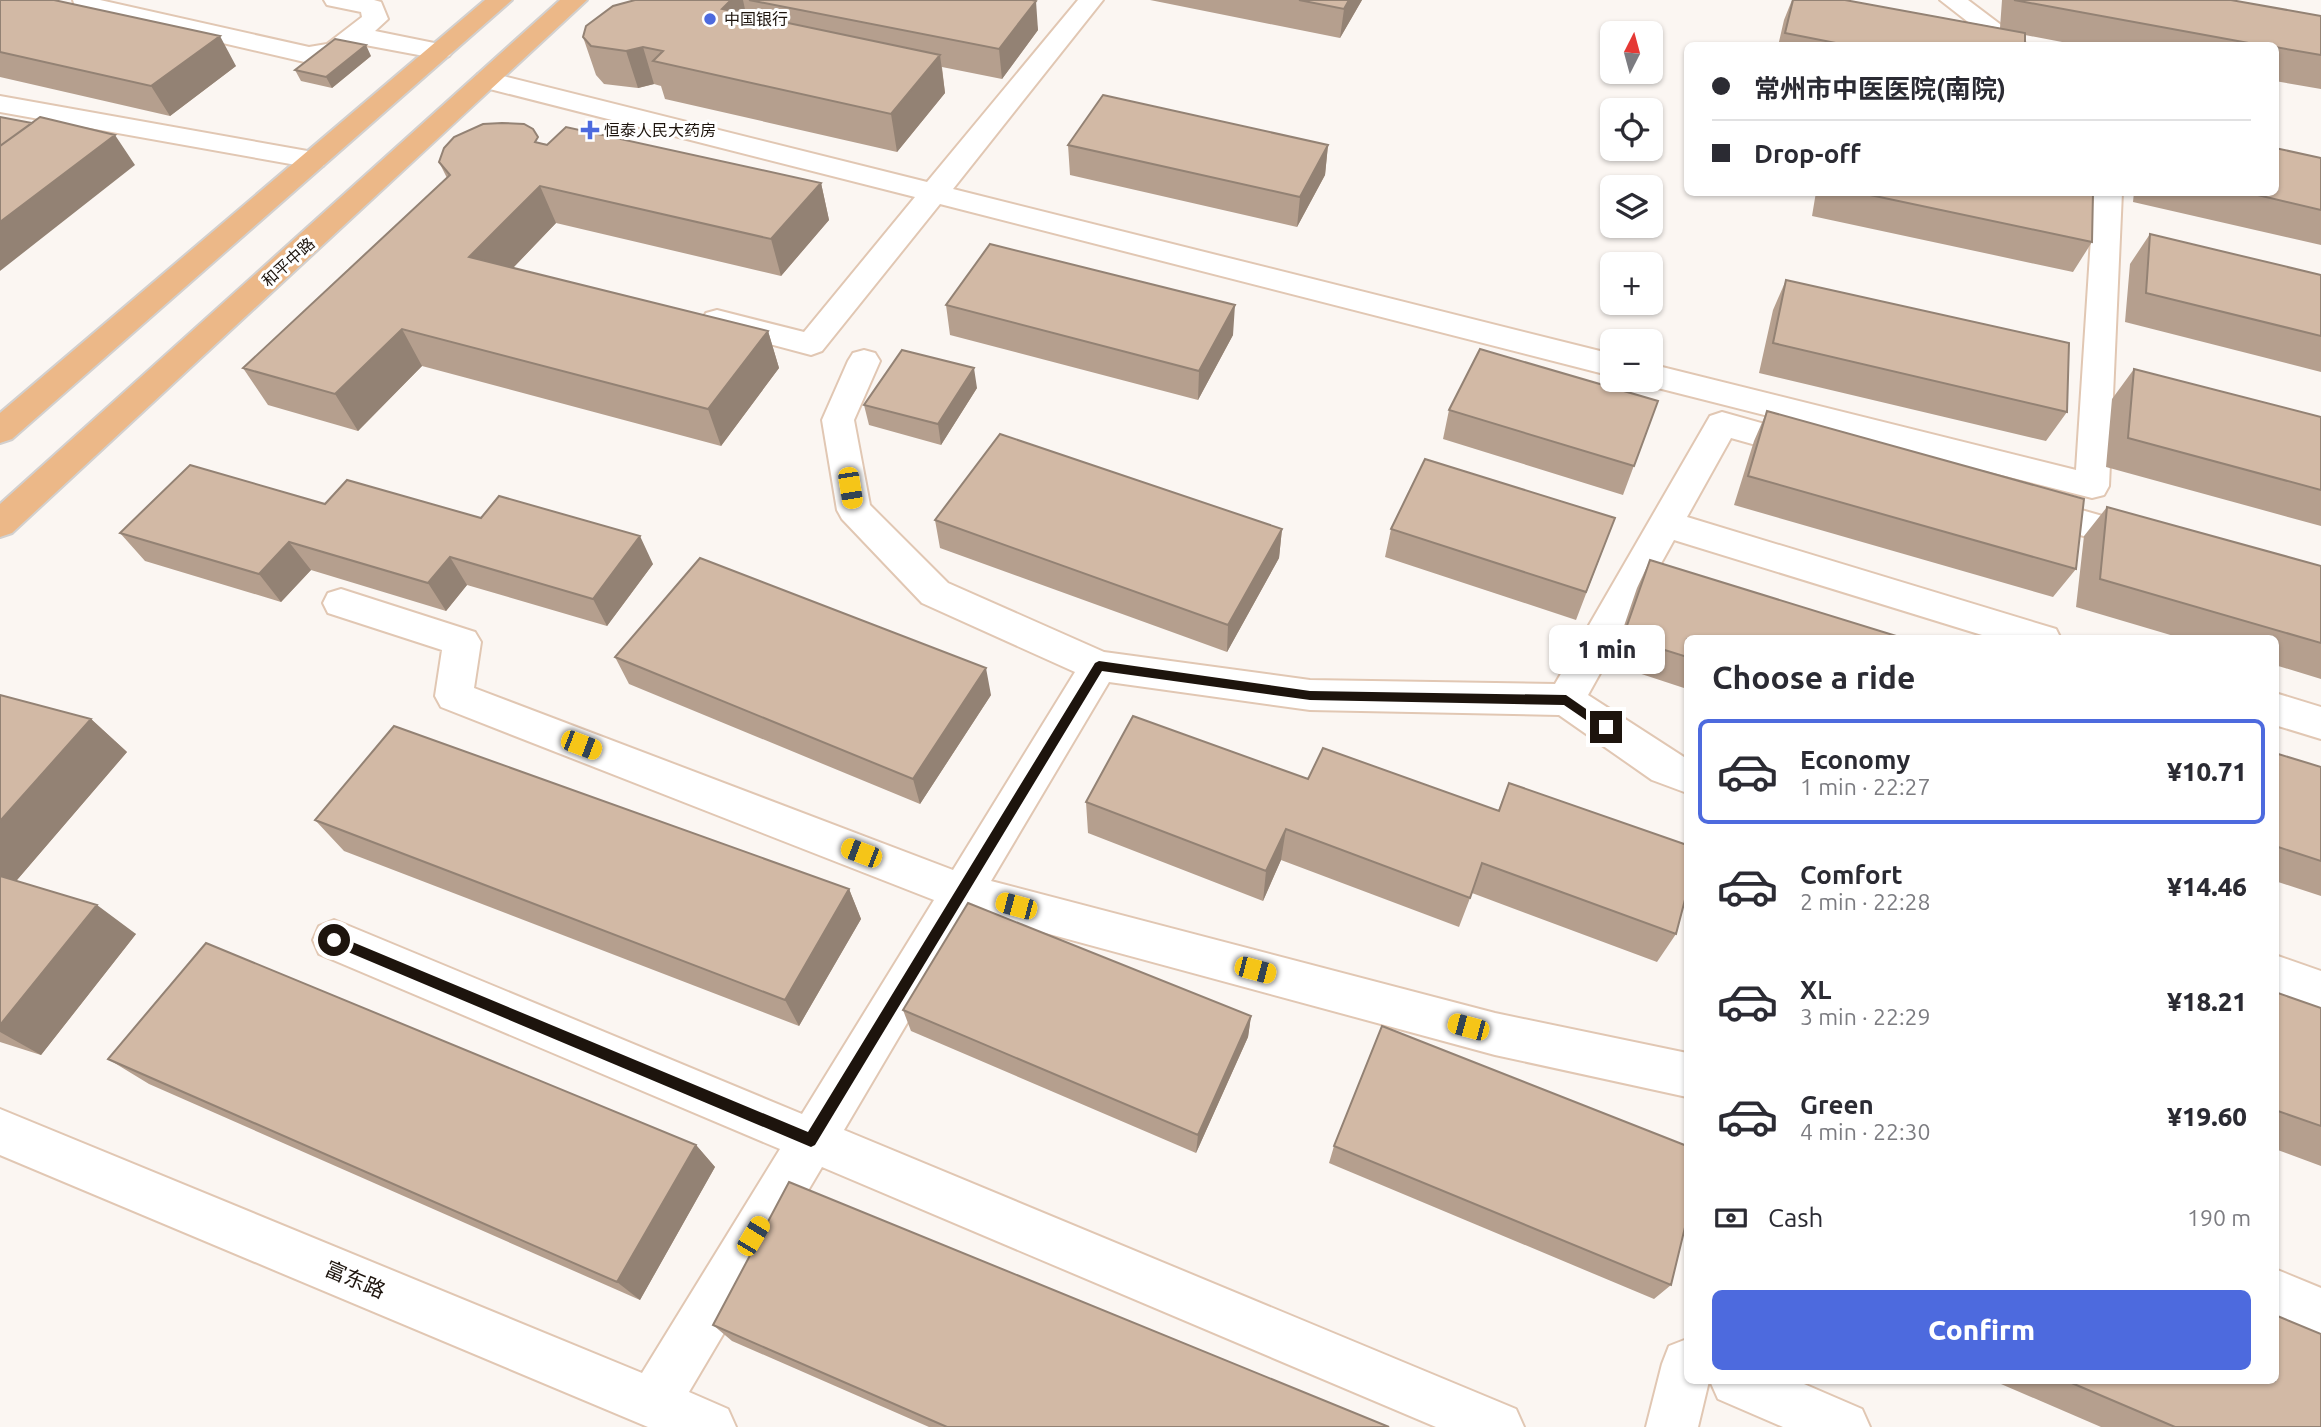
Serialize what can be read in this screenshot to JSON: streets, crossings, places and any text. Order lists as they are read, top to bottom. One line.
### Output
{"streets":{"main road":["和平中路"],"street":["富东路"]},"places":{"other":["中国银行"],"health":["恒泰人民大药房"]},"north":"top","page":{"map_buttons":["+","−"],"banner":["常州市中医医院(南院)","Drop-off"],"bubble":"1 min","heading":"Choose a ride","list":[{"name":"Economy","note":"1 min · 22:27","value":"¥10.71"},{"name":"Comfort","note":"2 min · 22:28","value":"¥14.46"},{"name":"XL","note":"3 min · 22:29","value":"¥18.21"},{"name":"Green","note":"4 min · 22:30","value":"¥19.60"}],"pay":["Cash","190 m"],"buttons":"Confirm"}}
